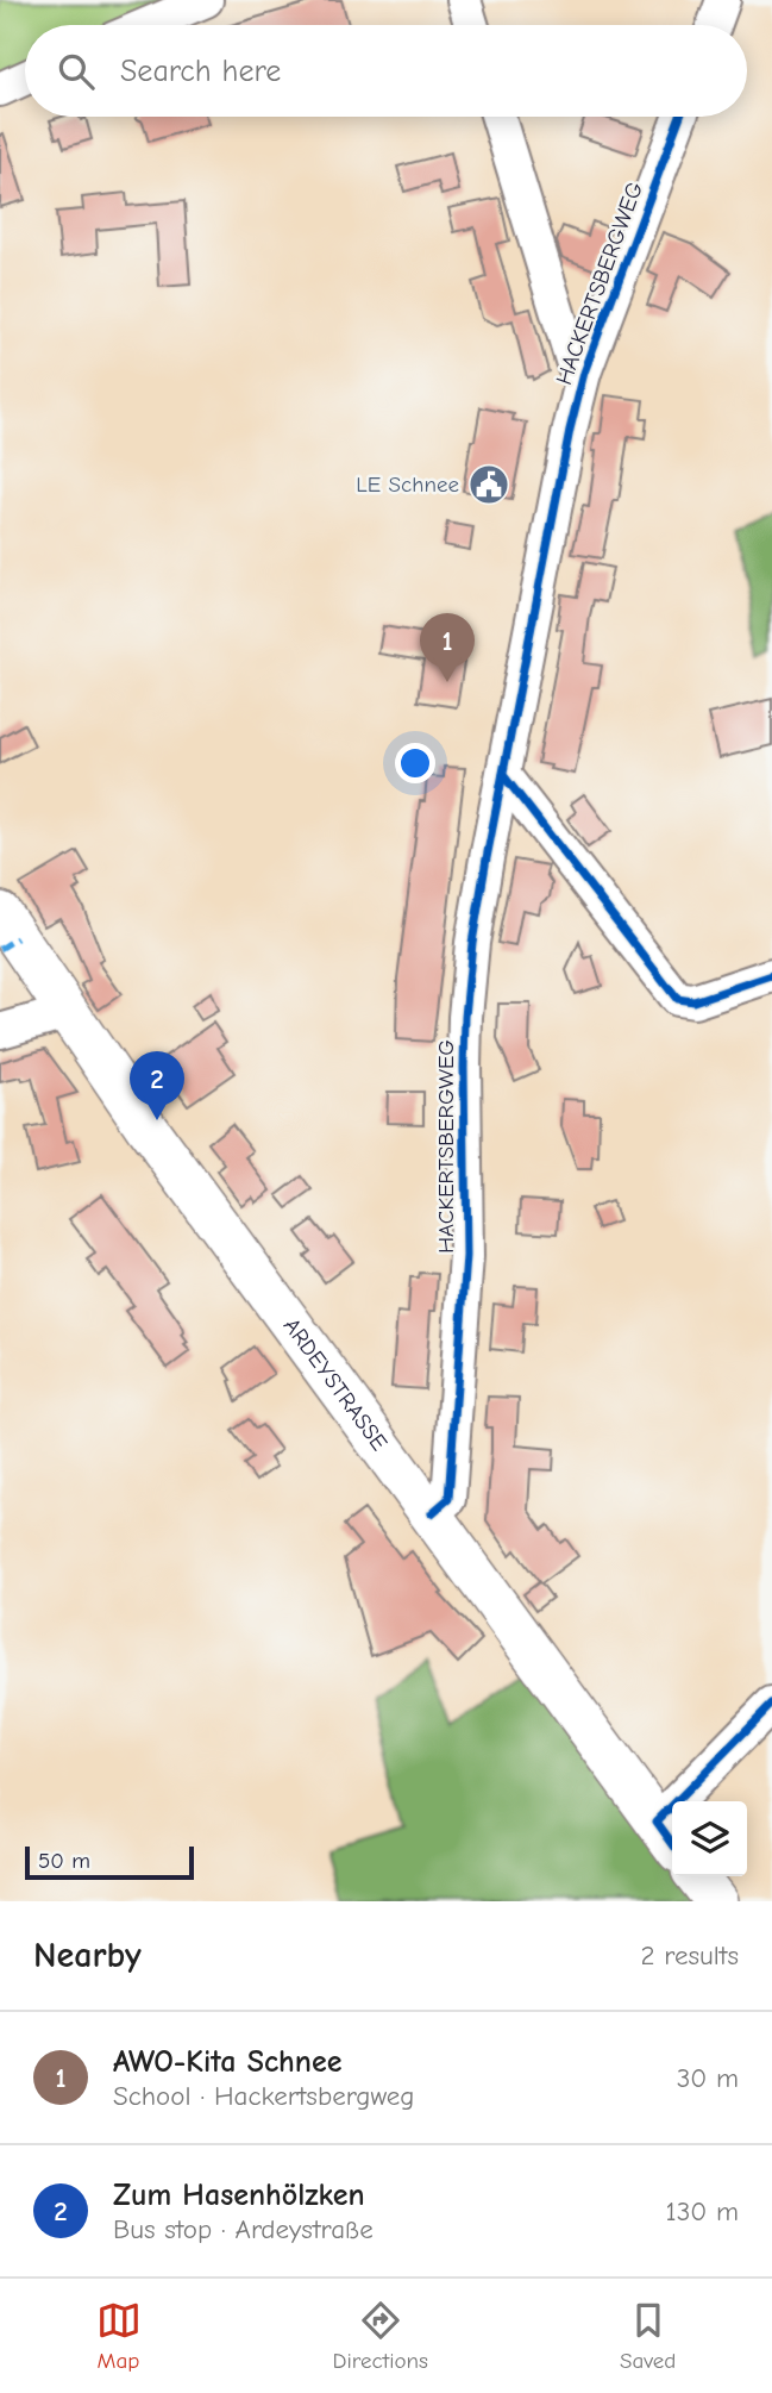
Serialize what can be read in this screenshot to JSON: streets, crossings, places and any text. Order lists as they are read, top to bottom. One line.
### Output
{"streets":{"main road":["ARDEYSTRASSE"],"street":["HACKERTSBERGWEG"]},"crossings":[["HACKERTSBERGWEG","ARDEYSTRASSE"]],"places":{"public building":["LE Schnee"]},"scale_bar":"50 m","page":{"search":"Search here","pins":["1","2"],"scale":"50 m","heading":["Nearby","2 results"],"list":[{"mark":"1","name":"AWO-Kita Schnee","note":"School · Hackertsbergweg","value":"30 m"},{"mark":"2","name":"Zum Hasenhölzken","note":"Bus stop · Ardeystraße","value":"130 m"}],"nav":["Map","Directions","Saved"]}}
